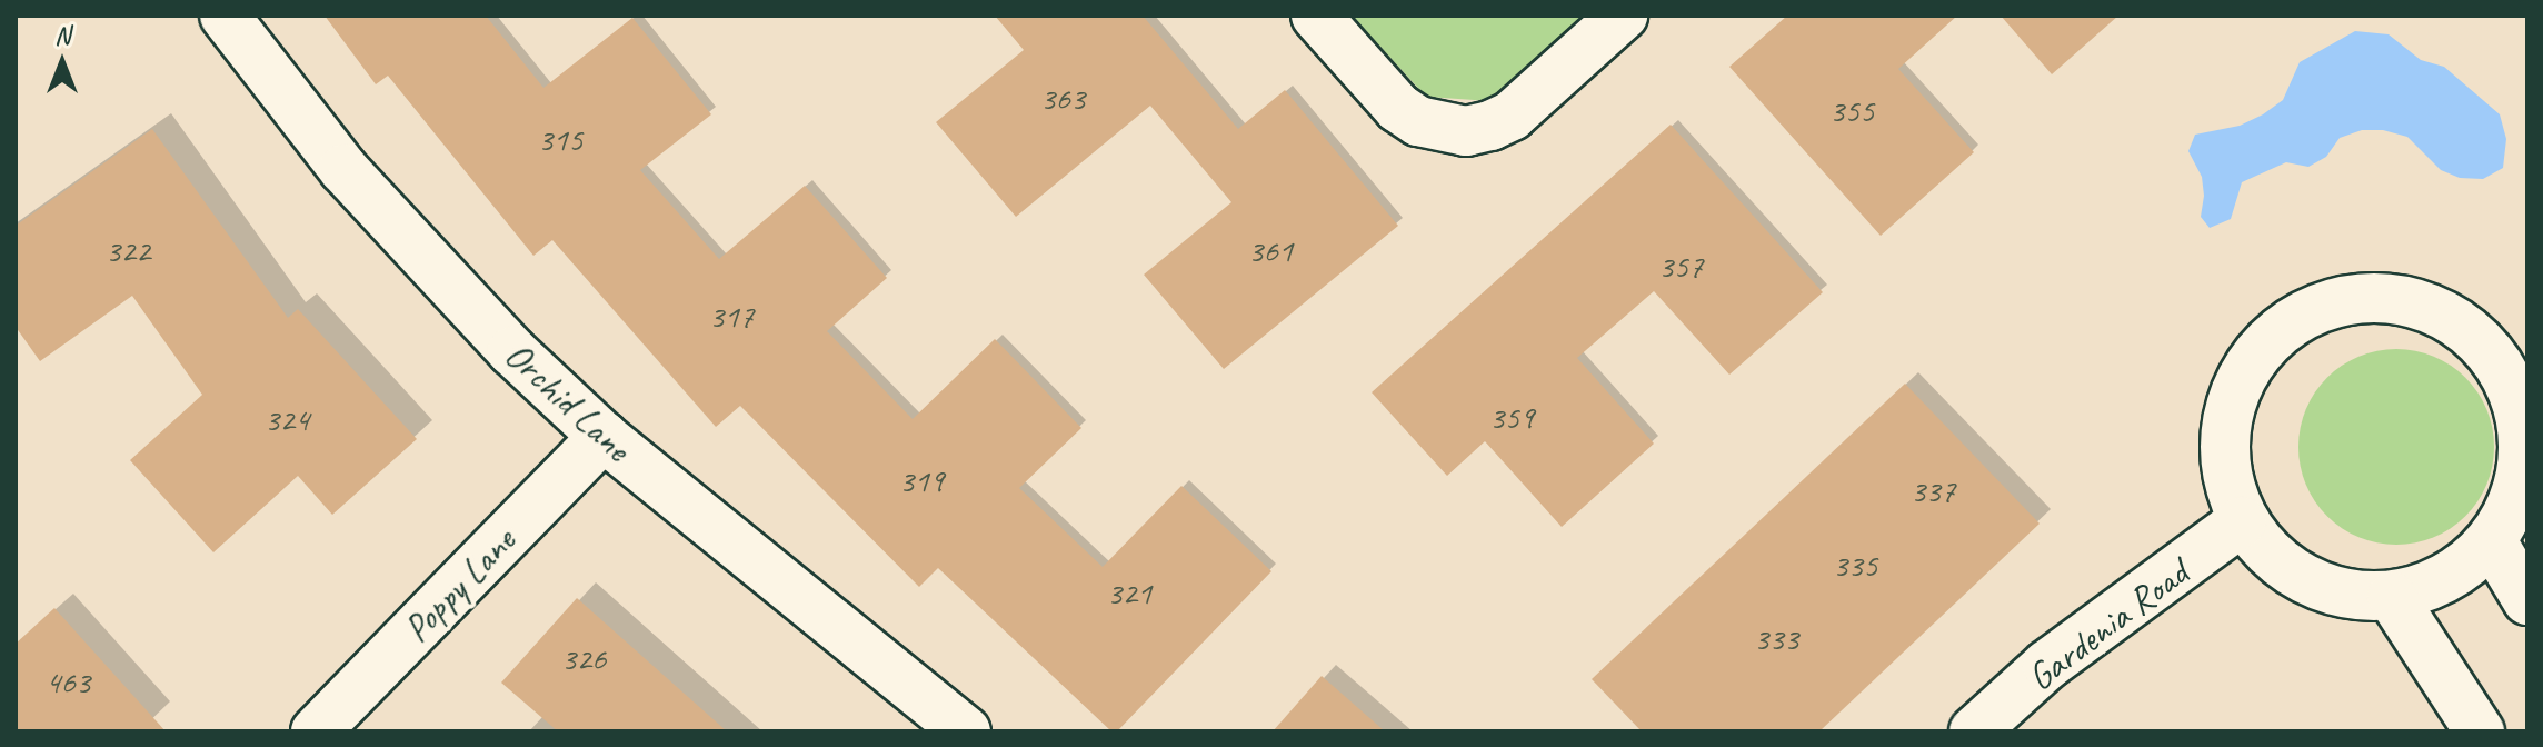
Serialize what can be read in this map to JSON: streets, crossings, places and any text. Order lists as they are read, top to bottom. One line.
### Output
{"streets":{"street":["Orchid Lane","Poppy Lane","Gardenia Road"]},"crossings":[["Orchid Lane","Poppy Lane"]],"house_numbers":["363","355","315","322","361","357","317","359","324","319","337","335","321","333","326","463"],"north":"top"}
